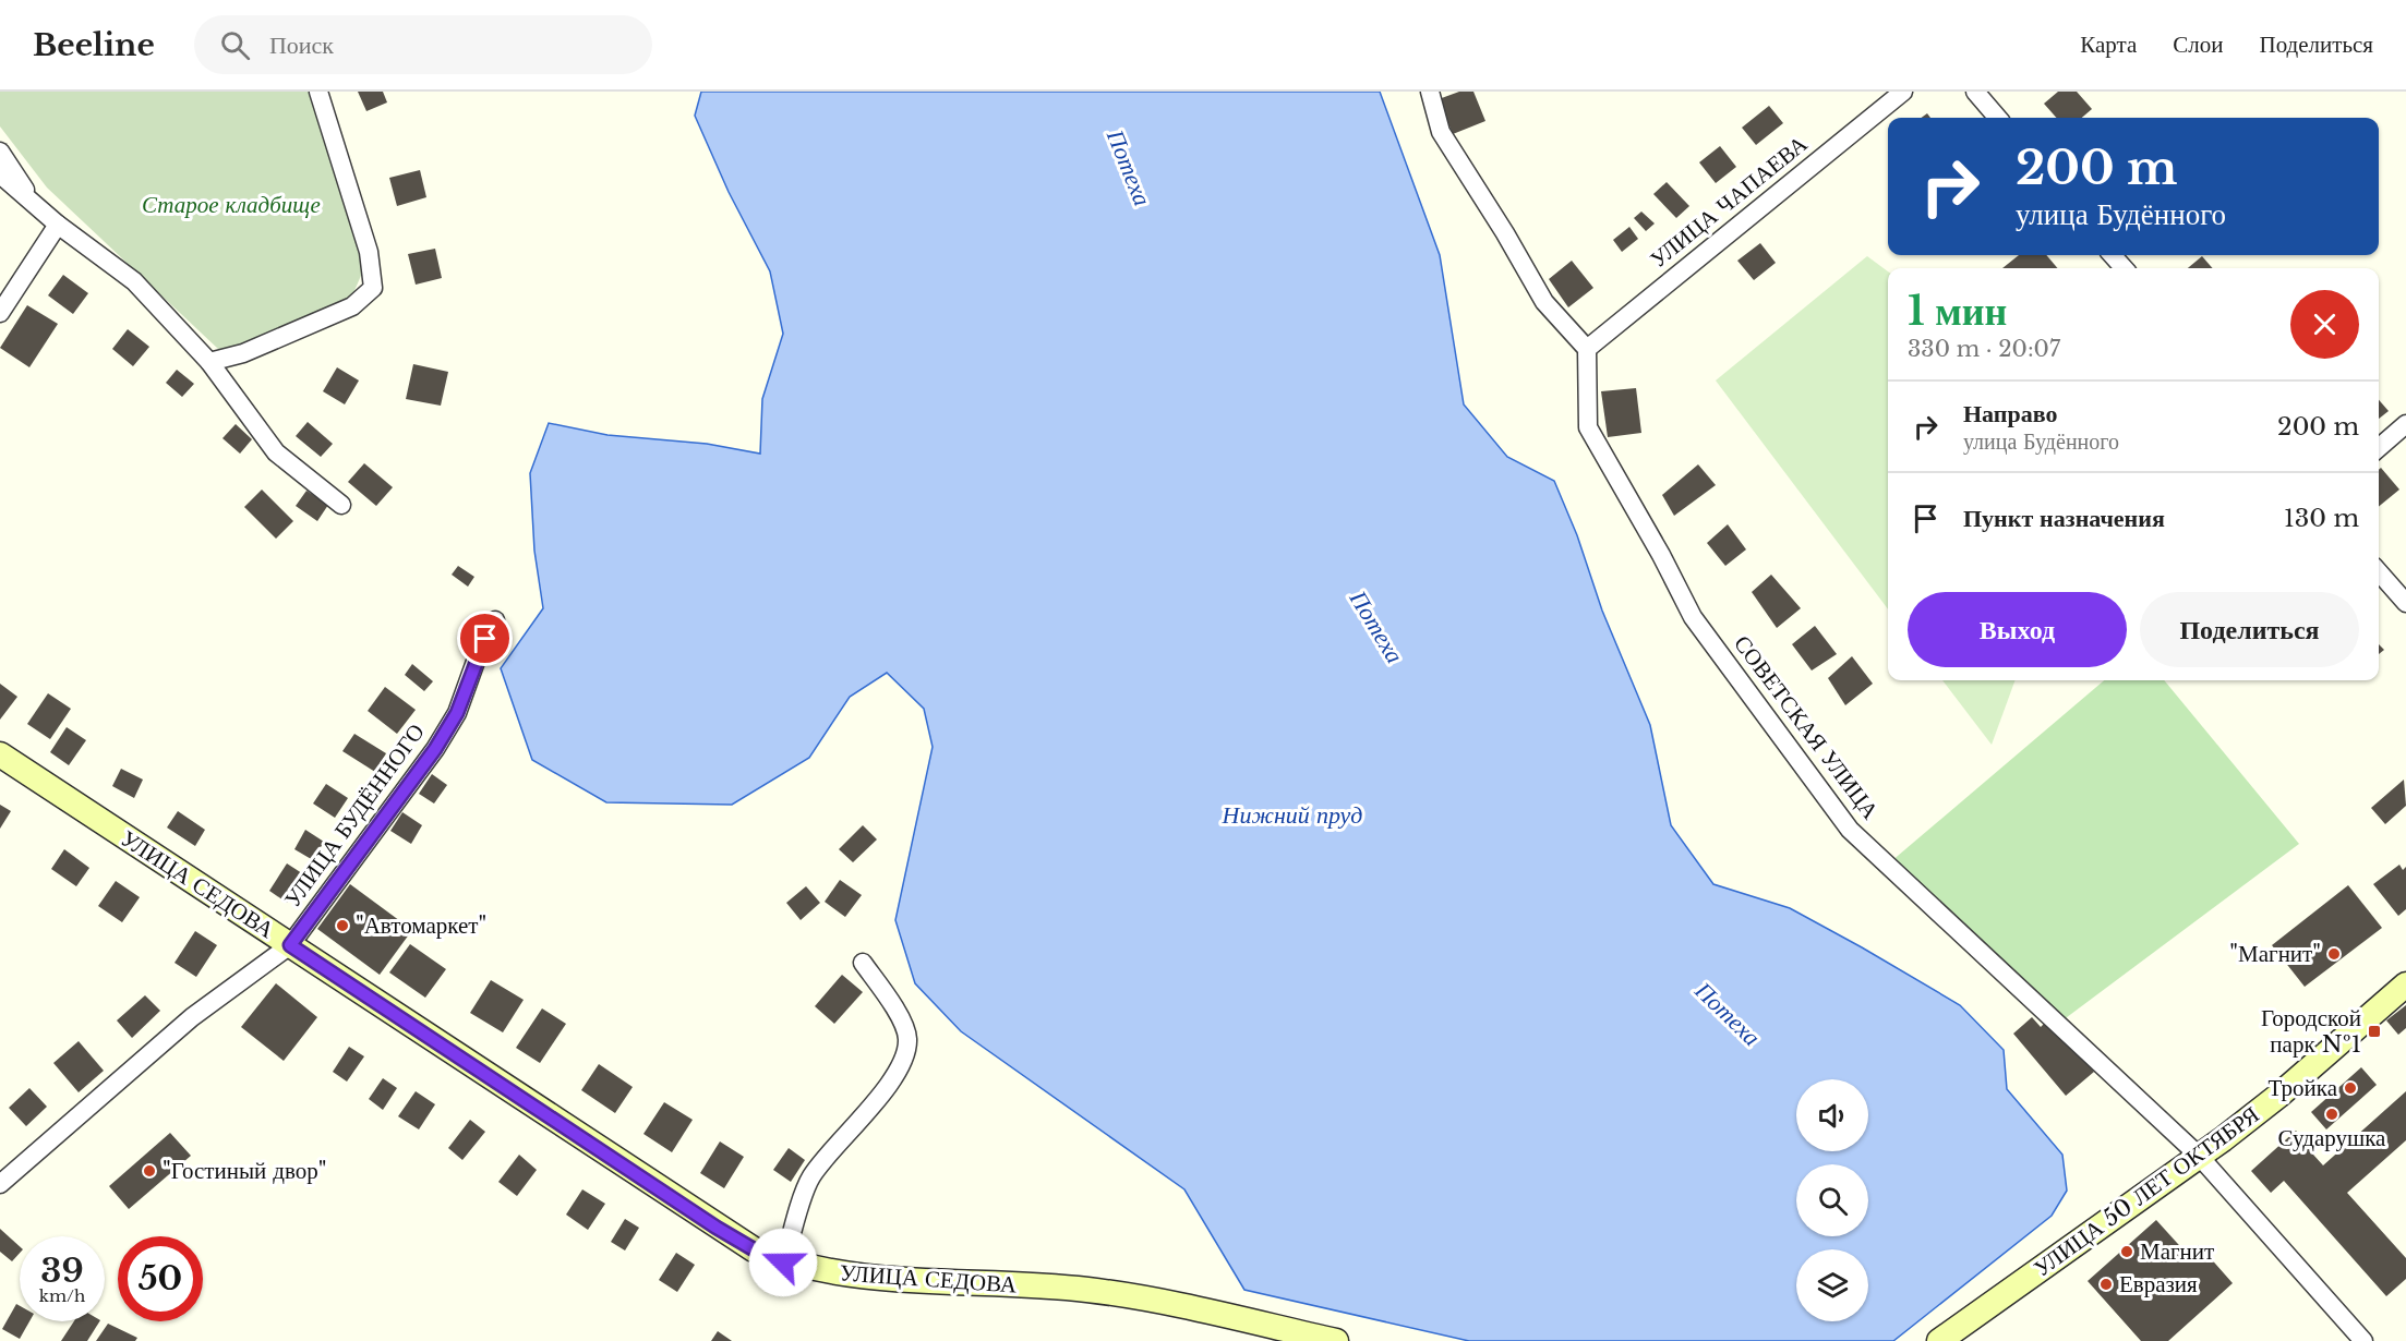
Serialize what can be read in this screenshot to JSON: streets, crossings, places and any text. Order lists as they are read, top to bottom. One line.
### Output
{"streets":{"main road":["УЛИЦА СЕДОВА","УЛИЦА 50 ЛЕТ ОКТЯБРЯ"],"street":["УЛИЦА ЧАПАЕВА","СОВЕТСКАЯ УЛИЦА","УЛИЦА БУДЁННОГО"]},"crossings":[["УЛИЦА ЧАПАЕВА","СОВЕТСКАЯ УЛИЦА"],["СОВЕТСКАЯ УЛИЦА","УЛИЦА 50 ЛЕТ ОКТЯБРЯ"],["УЛИЦА БУДЁННОГО","УЛИЦА СЕДОВА"]],"water":["Потеха","Нижний пруд"],"parks":["Старое кладбище"],"places":{"other":["\"Автомаркет\"","\"Магнит\"","Тройка","Сударушка","\"Гостиный двор\"","Магнит","Евразия"],"transit":["Городской парк №1"]},"page":{"header":"Beeline","search":"Поиск","nav":["Карта","Слои","Поделиться"],"turn":["200 m","улица Будённого"],"heading":["1 мин","330 m · 20:07"],"list":[{"name":"Направо","note":"улица Будённого","value":"200 m"},{"name":"Пункт назначения","value":"130 m"}],"buttons":["Выход","Поделиться"],"speed":"39 km/h","limit":"50"}}
